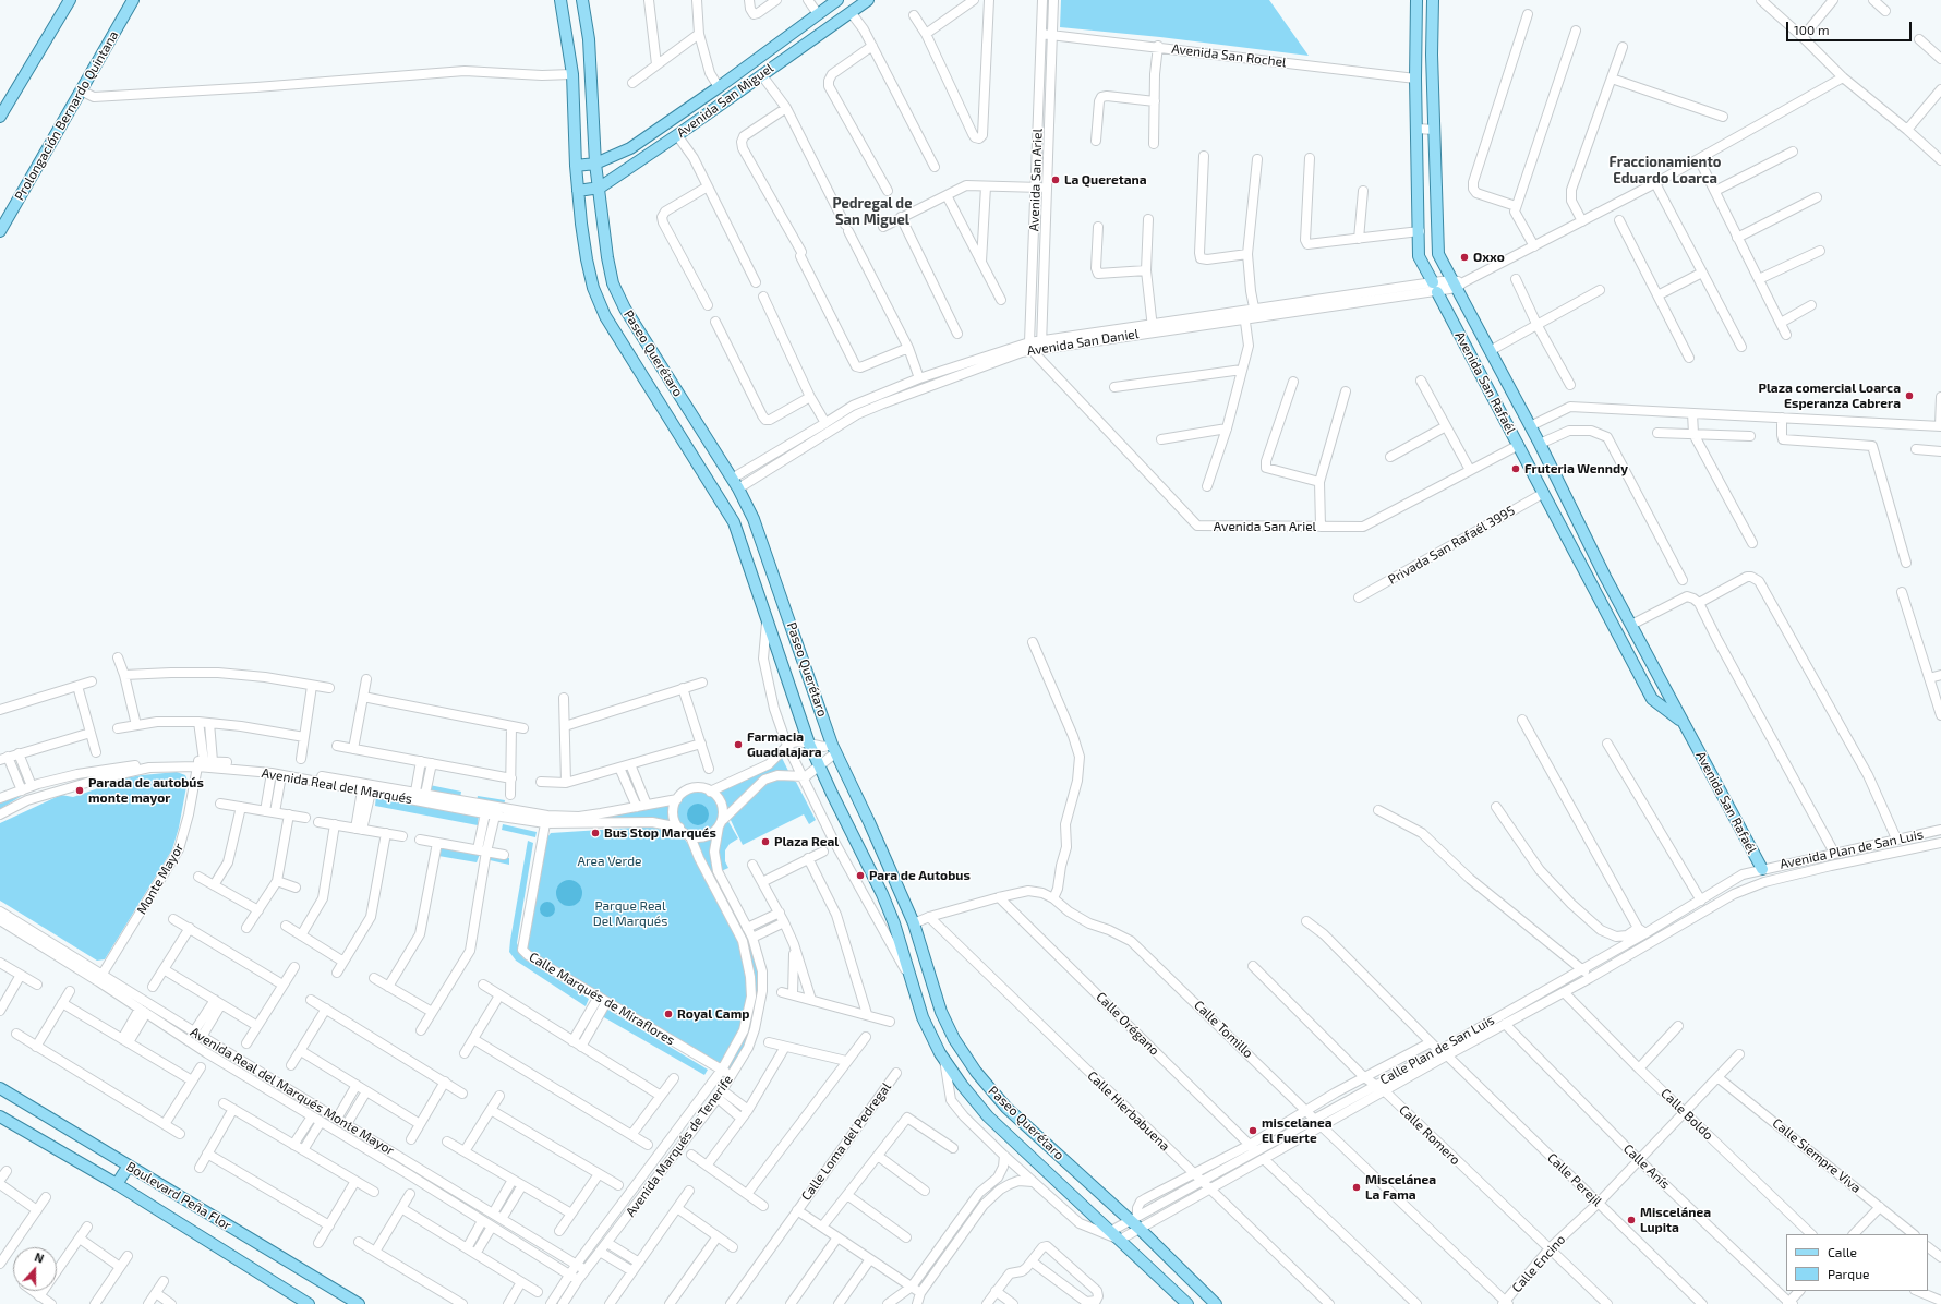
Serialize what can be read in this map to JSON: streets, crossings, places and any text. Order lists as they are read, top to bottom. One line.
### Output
{"streets":{"main road":["Avenida San Miguel","Prolongación Bernardo Quintana","Paseo Querétaro","Avenida San Rafaél","Boulevard Peña Flor"],"street":["Avenida San Rochel","Avenida San Ariel","Avenida San Daniel","Privada San Rafaél 3995","Avenida Real del Marqués","Avenida Plan de San Luis","Monte Mayor","Calle Marqués de Miraflores","Calle Orégano","Calle Tomillo","Calle Plan de San Luis","Avenida Real del Marqués Monte Mayor","Calle Hierbabuena","Calle Boldo","Calle Romero","Calle Loma del Pedregal","Avenida Marqués de Tenerife","Calle Siempre Viva","Calle Anís","Calle Perejil","Calle Encino"]},"crossings":[["Avenida San Rochel","Avenida San Ariel"],["Avenida San Rochel","Avenida San Rafaél"],["Avenida San Miguel","Paseo Querétaro"],["Avenida San Ariel","Avenida San Daniel"],["Avenida San Ariel","Avenida San Rafaél"],["Avenida San Daniel","Paseo Querétaro"],["Avenida San Daniel","Avenida San Rafaél"],["Paseo Querétaro","Calle Plan de San Luis"],["Avenida San Rafaél","Privada San Rafaél 3995"],["Avenida San Rafaél","Avenida Plan de San Luis"],["Avenida San Rafaél","Calle Plan de San Luis"],["Avenida Real del Marqués","Monte Mayor"],["Avenida Real del Marqués","Calle Marqués de Miraflores"],["Avenida Real del Marqués","Avenida Marqués de Tenerife"],["Avenida Plan de San Luis","Calle Plan de San Luis"],["Monte Mayor","Avenida Real del Marqués Monte Mayor"],["Calle Marqués de Miraflores","Avenida Marqués de Tenerife"],["Calle Orégano","Calle Plan de San Luis"],["Calle Tomillo","Calle Plan de San Luis"],["Calle Plan de San Luis","Calle Hierbabuena"],["Calle Plan de San Luis","Calle Boldo"],["Calle Plan de San Luis","Calle Romero"],["Calle Plan de San Luis","Calle Anís"],["Calle Plan de San Luis","Calle Perejil"],["Avenida Real del Marqués Monte Mayor","Avenida Marqués de Tenerife"],["Calle Boldo","Calle Encino"],["Calle Romero","Calle Encino"],["Calle Siempre Viva","Calle Encino"],["Calle Anís","Calle Encino"],["Calle Perejil","Calle Encino"]],"districts":["Fraccionamiento Eduardo Loarca","Pedregal de San Miguel"],"parks":["Area Verde","Parque Real Del Marqués"],"places":["La Queretana","Oxxo","Plaza comercial Loarca Esperanza Cabrera","Fruteria Wenndy","Farmacia Guadalajara","Parada de autobús monte mayor","Bus Stop Marqués","Plaza Real","Para de Autobus","Royal Camp","miscelanea El Fuerte","Miscelánea La Fama","Miscelánea Lupita"],"legend":["Calle","Parque"],"scale_bar":"100 m","north":"top"}
